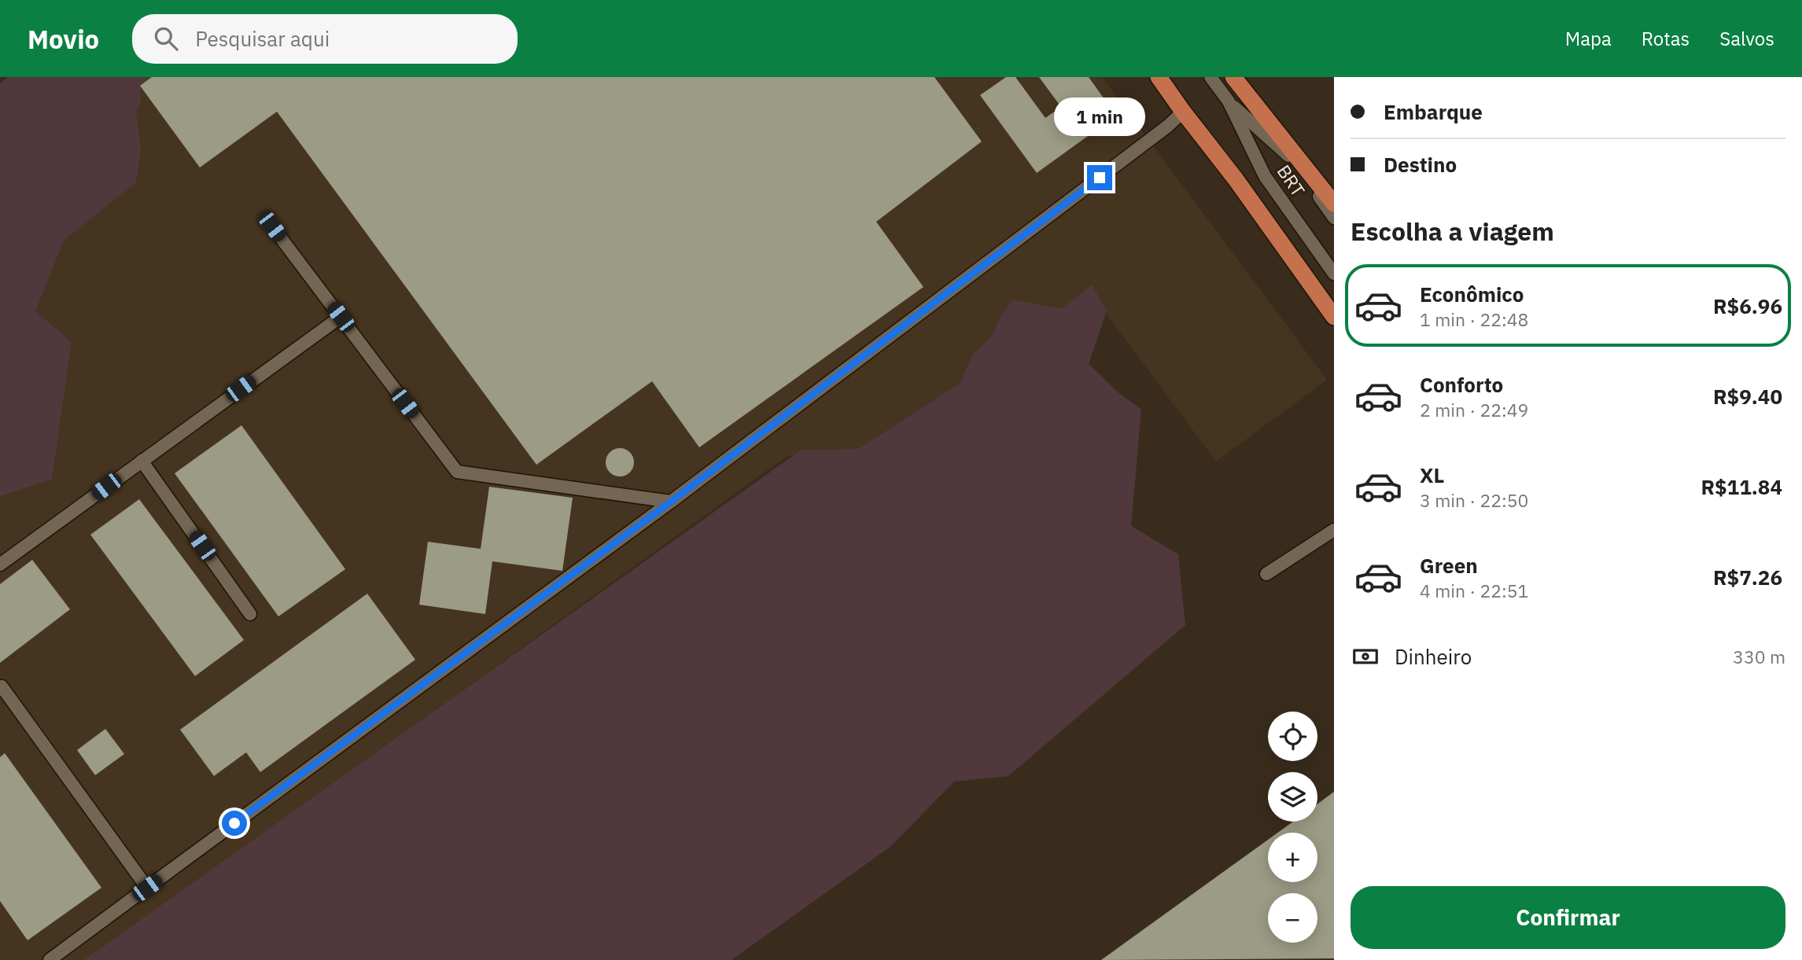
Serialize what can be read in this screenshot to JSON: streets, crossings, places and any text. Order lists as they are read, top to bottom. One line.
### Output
{"streets":{"lane":["BRT"]},"page":{"header":"Movio","search":"Pesquisar aqui","nav":["Mapa","Rotas","Salvos"],"banner":["Embarque","Destino"],"bubble":"1 min","heading":"Escolha a viagem","list":[{"name":"Econômico","note":"1 min · 22:48","value":"R$6.96"},{"name":"Conforto","note":"2 min · 22:49","value":"R$9.40"},{"name":"XL","note":"3 min · 22:50","value":"R$11.84"},{"name":"Green","note":"4 min · 22:51","value":"R$7.26"}],"pay":["Dinheiro","330 m"],"map_buttons":["+","−"],"buttons":"Confirmar"}}
